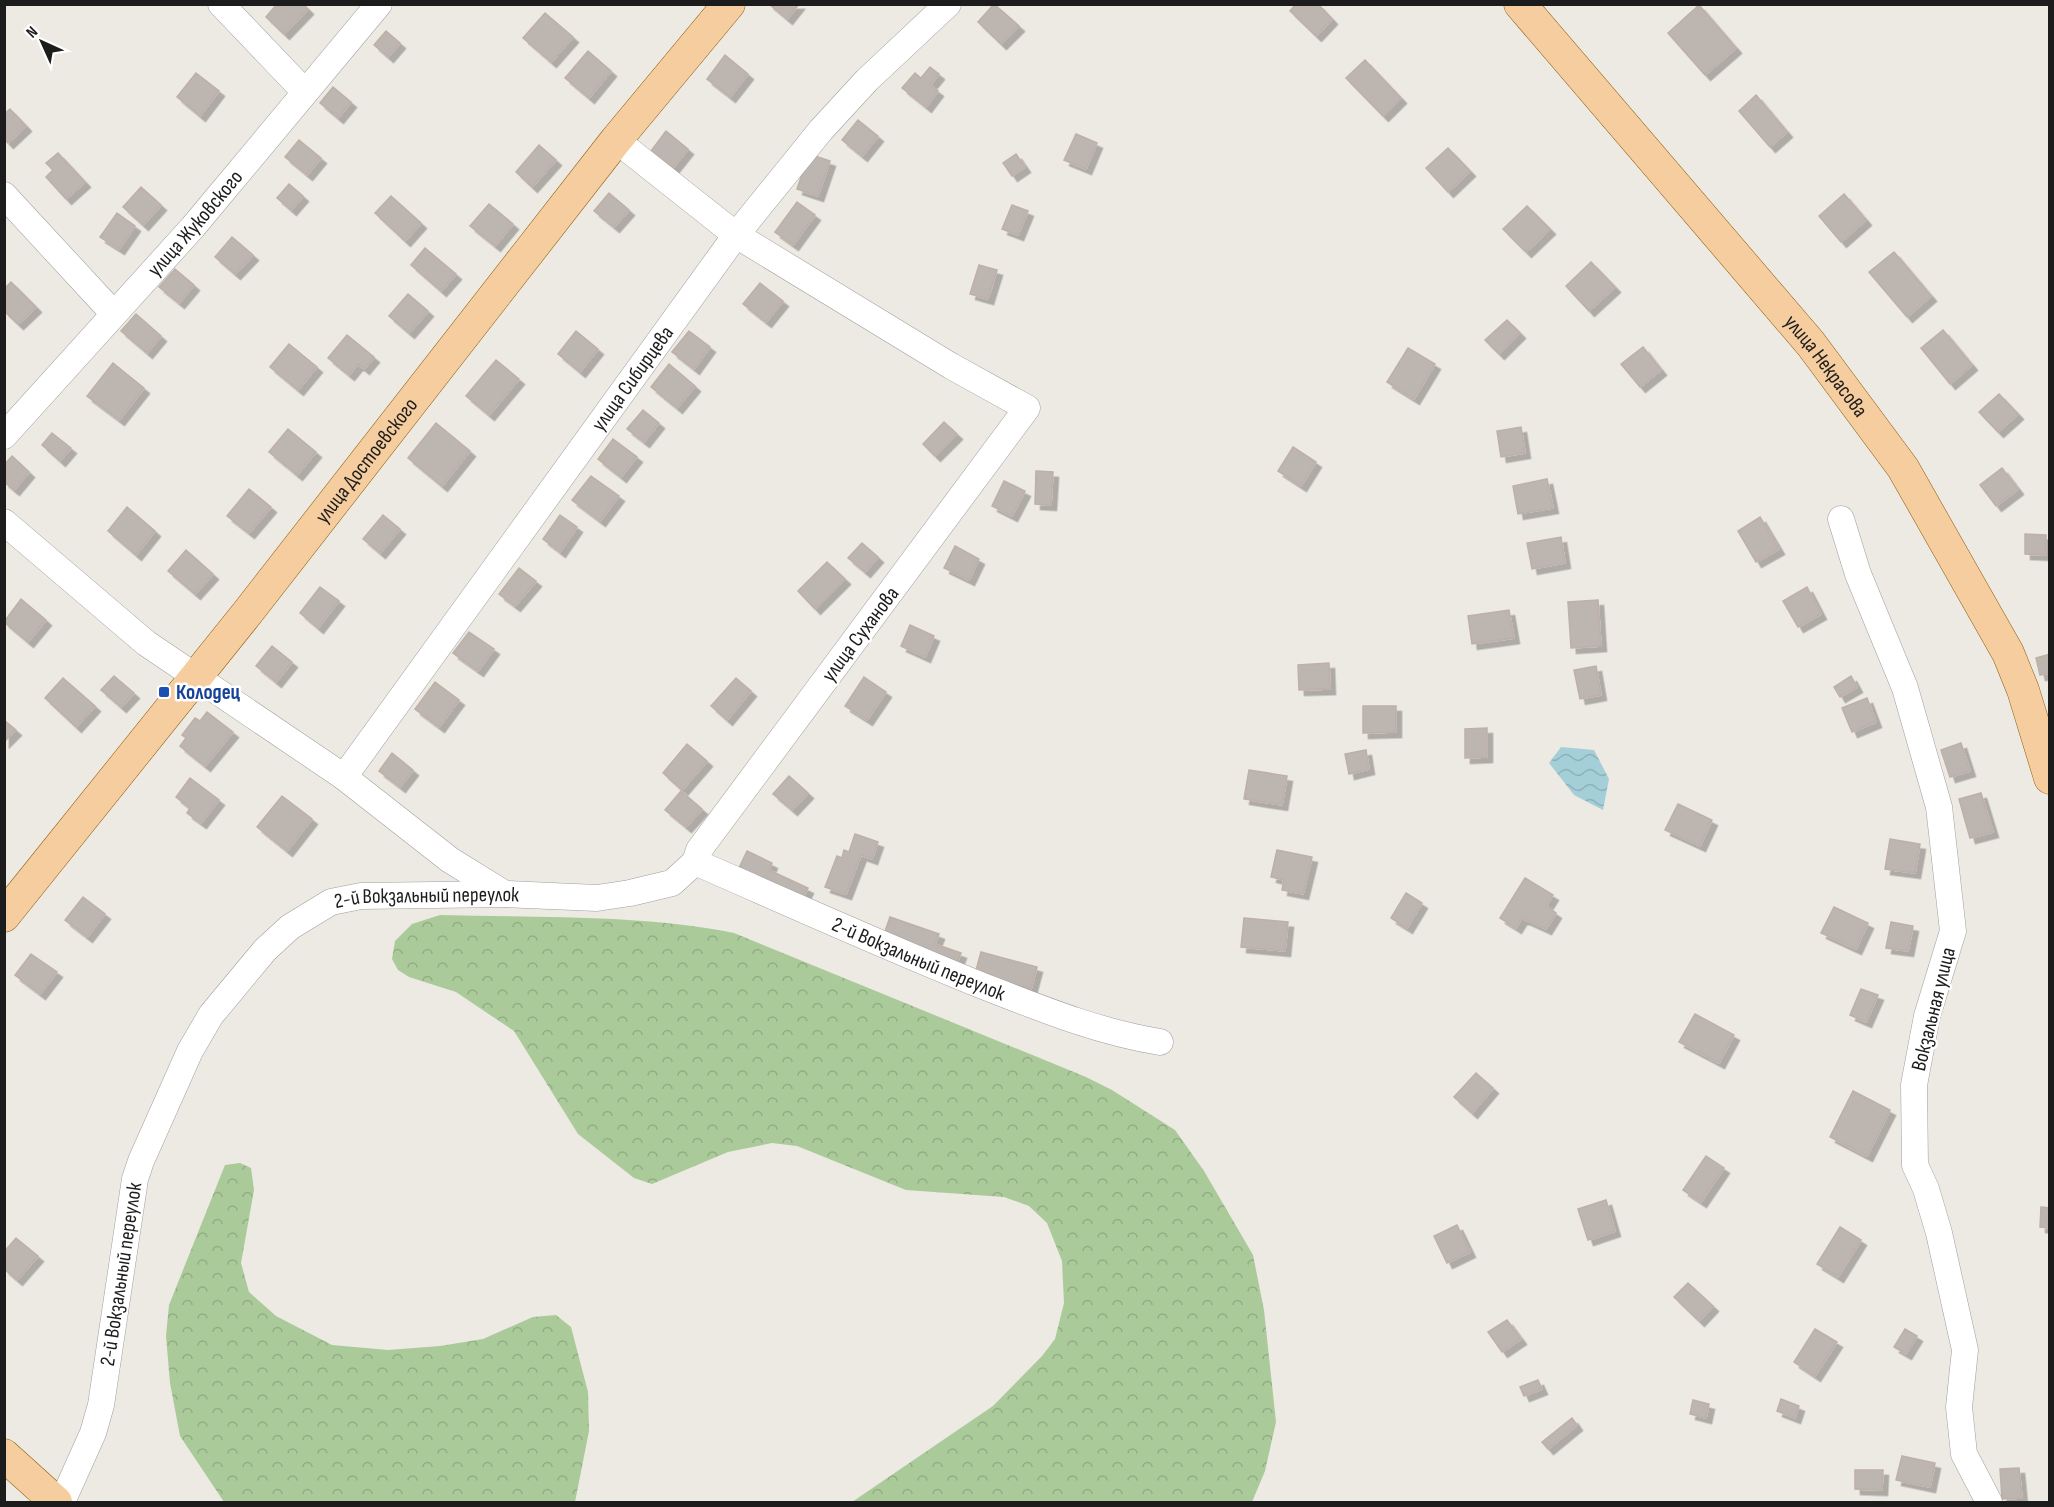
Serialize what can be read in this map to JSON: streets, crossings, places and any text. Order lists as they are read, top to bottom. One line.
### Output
{"streets":{"main road":["улица Некрасова","улица Достоевского"],"street":["улица Жуковского","улица Сибирцева","улица Суханова","2-й Вокзальный переулок","Вокзальная улица"]},"crossings":[["улица Сибирцева","улица Суханова"],["улица Суханова","2-й Вокзальный переулок"]],"places":{"transit":["Колодец"]},"north":"top left"}
